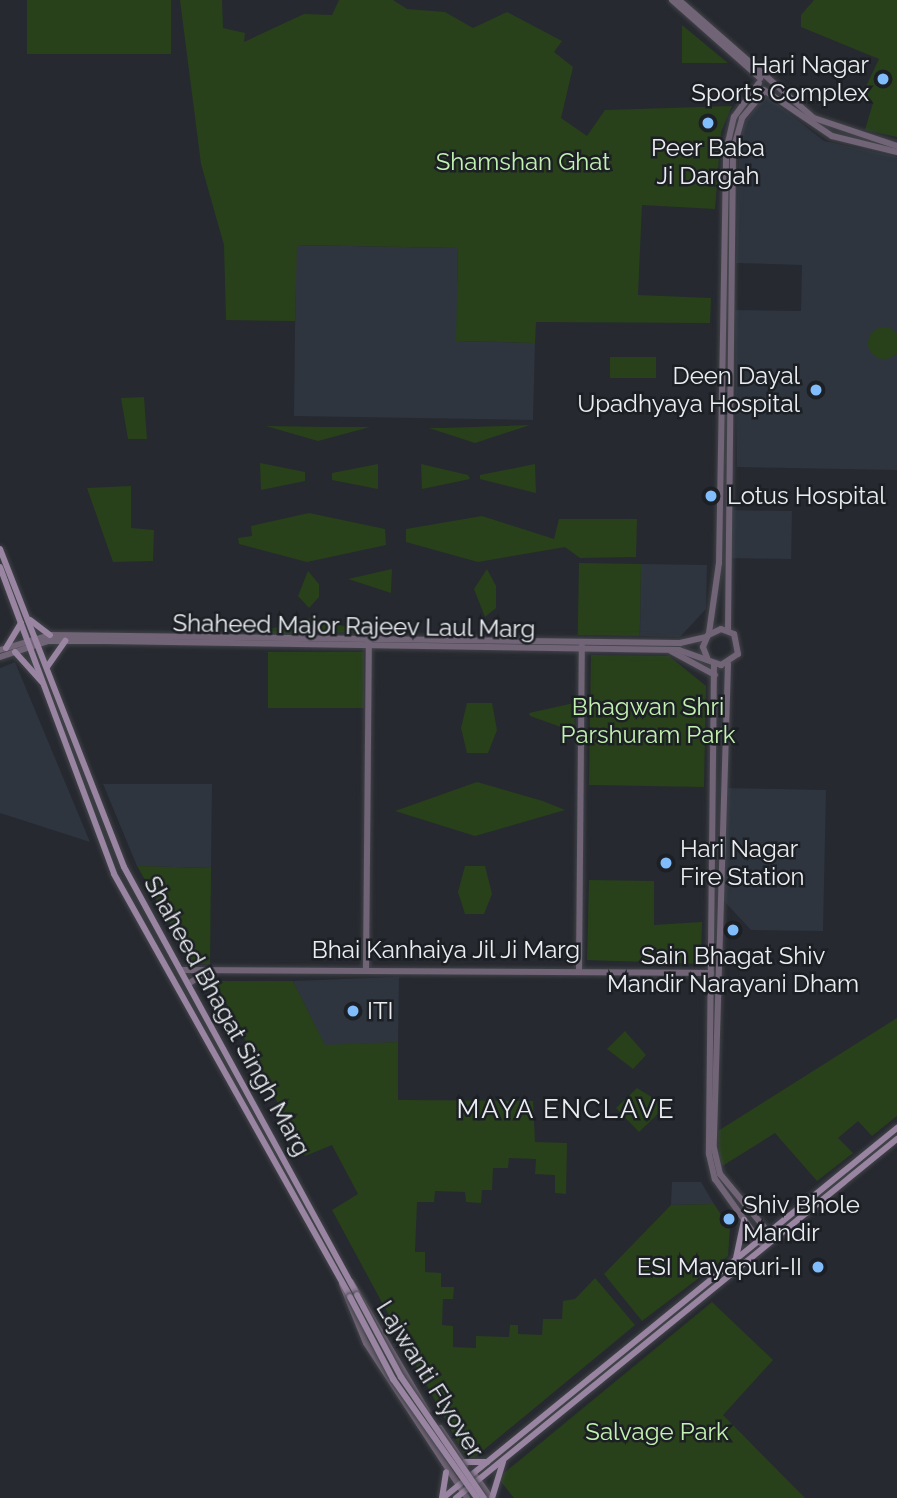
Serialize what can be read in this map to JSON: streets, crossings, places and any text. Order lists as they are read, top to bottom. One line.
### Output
{"streets":{"main road":["Shaheed Bhagat Singh Marg","Lajwanti Flyover"],"street":["Shaheed Major Rajeev Laul Marg","Bhai Kanhaiya Jil Ji Marg"]},"crossings":[["Shaheed Major Rajeev Laul Marg","Shaheed Bhagat Singh Marg"],["Bhai Kanhaiya Jil Ji Marg","Shaheed Bhagat Singh Marg"],["Shaheed Bhagat Singh Marg","Lajwanti Flyover"]],"districts":["MAYA ENCLAVE"],"parks":["Shamshan Ghat","Bhagwan Shri Parshuram Park","Salvage Park"],"places":["Hari Nagar Sports Complex","Peer Baba Ji Dargah","Deen Dayal Upadhyaya Hospital","Lotus Hospital","Hari Nagar Fire Station","Sain Bhagat Shiv Mandir Narayani Dham","ITI","Shiv Bhole Mandir","ESI Mayapuri-II"]}
